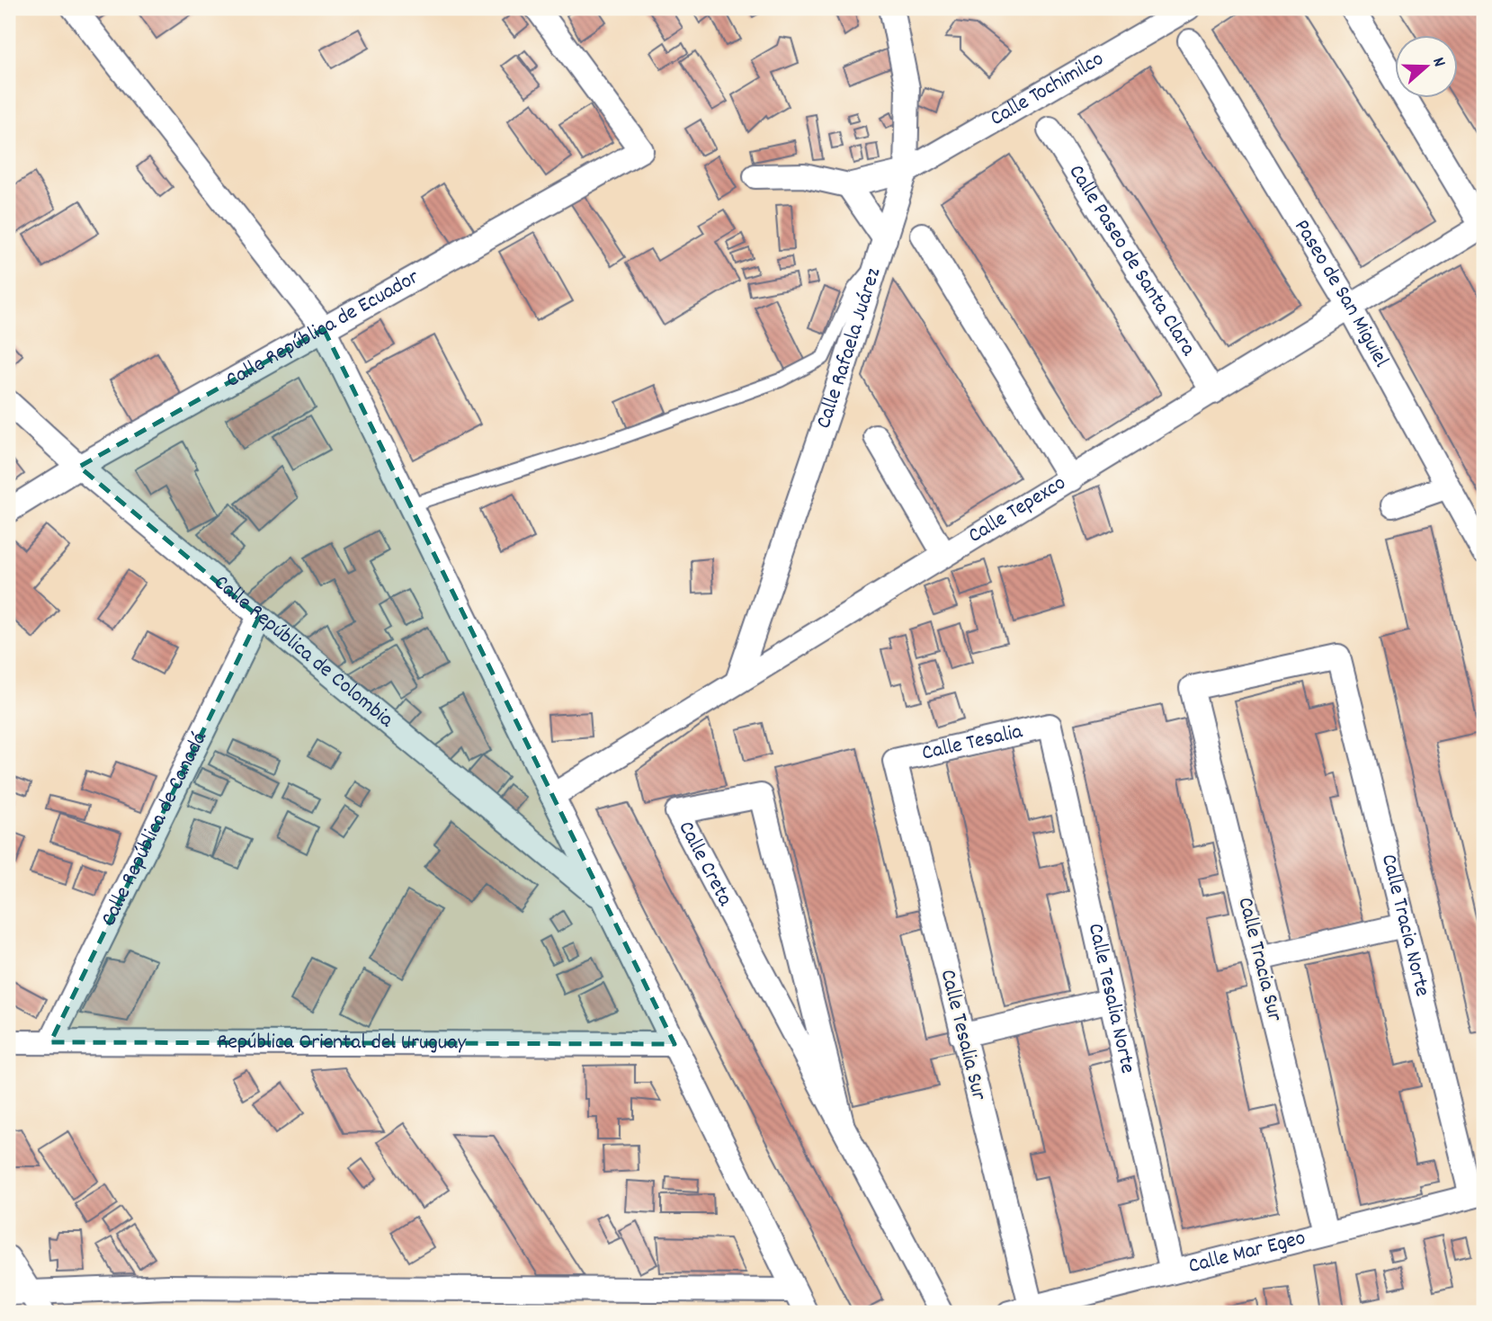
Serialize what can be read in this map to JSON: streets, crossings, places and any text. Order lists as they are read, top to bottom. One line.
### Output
{"streets":{"street":["Calle Tochimilco","Calle Paseo de Santa Clara","Paseo de San Miguiel","Calle República de Ecuador","Calle Rafaela Juárez","Calle Tepexco","Calle República de Colombia","Calle Tesalia","Calle República de Canadá","Calle Creta","Calle Tracia Norte","Calle Tracia Sur","Calle Tesalia Norte","Calle Tesalia Sur","República Oriental del Uruguay","Calle Mar Egeo"]},"crossings":[["Calle Tochimilco","Calle Rafaela Juárez"],["Calle Paseo de Santa Clara","Calle Tepexco"],["Paseo de San Miguiel","Calle Tepexco"],["Calle República de Ecuador","Calle República de Colombia"],["Calle Rafaela Juárez","Calle Tepexco"],["Calle República de Colombia","Calle República de Canadá"],["Calle Tesalia","Calle Tesalia Norte"],["Calle Tesalia","Calle Tesalia Sur"],["Calle República de Canadá","República Oriental del Uruguay"],["Calle Tracia Norte","Calle Tracia Sur"],["Calle Tracia Norte","Calle Mar Egeo"],["Calle Tracia Sur","Calle Mar Egeo"],["Calle Tesalia Norte","Calle Mar Egeo"],["Calle Tesalia Sur","Calle Mar Egeo"]],"north":"right"}
